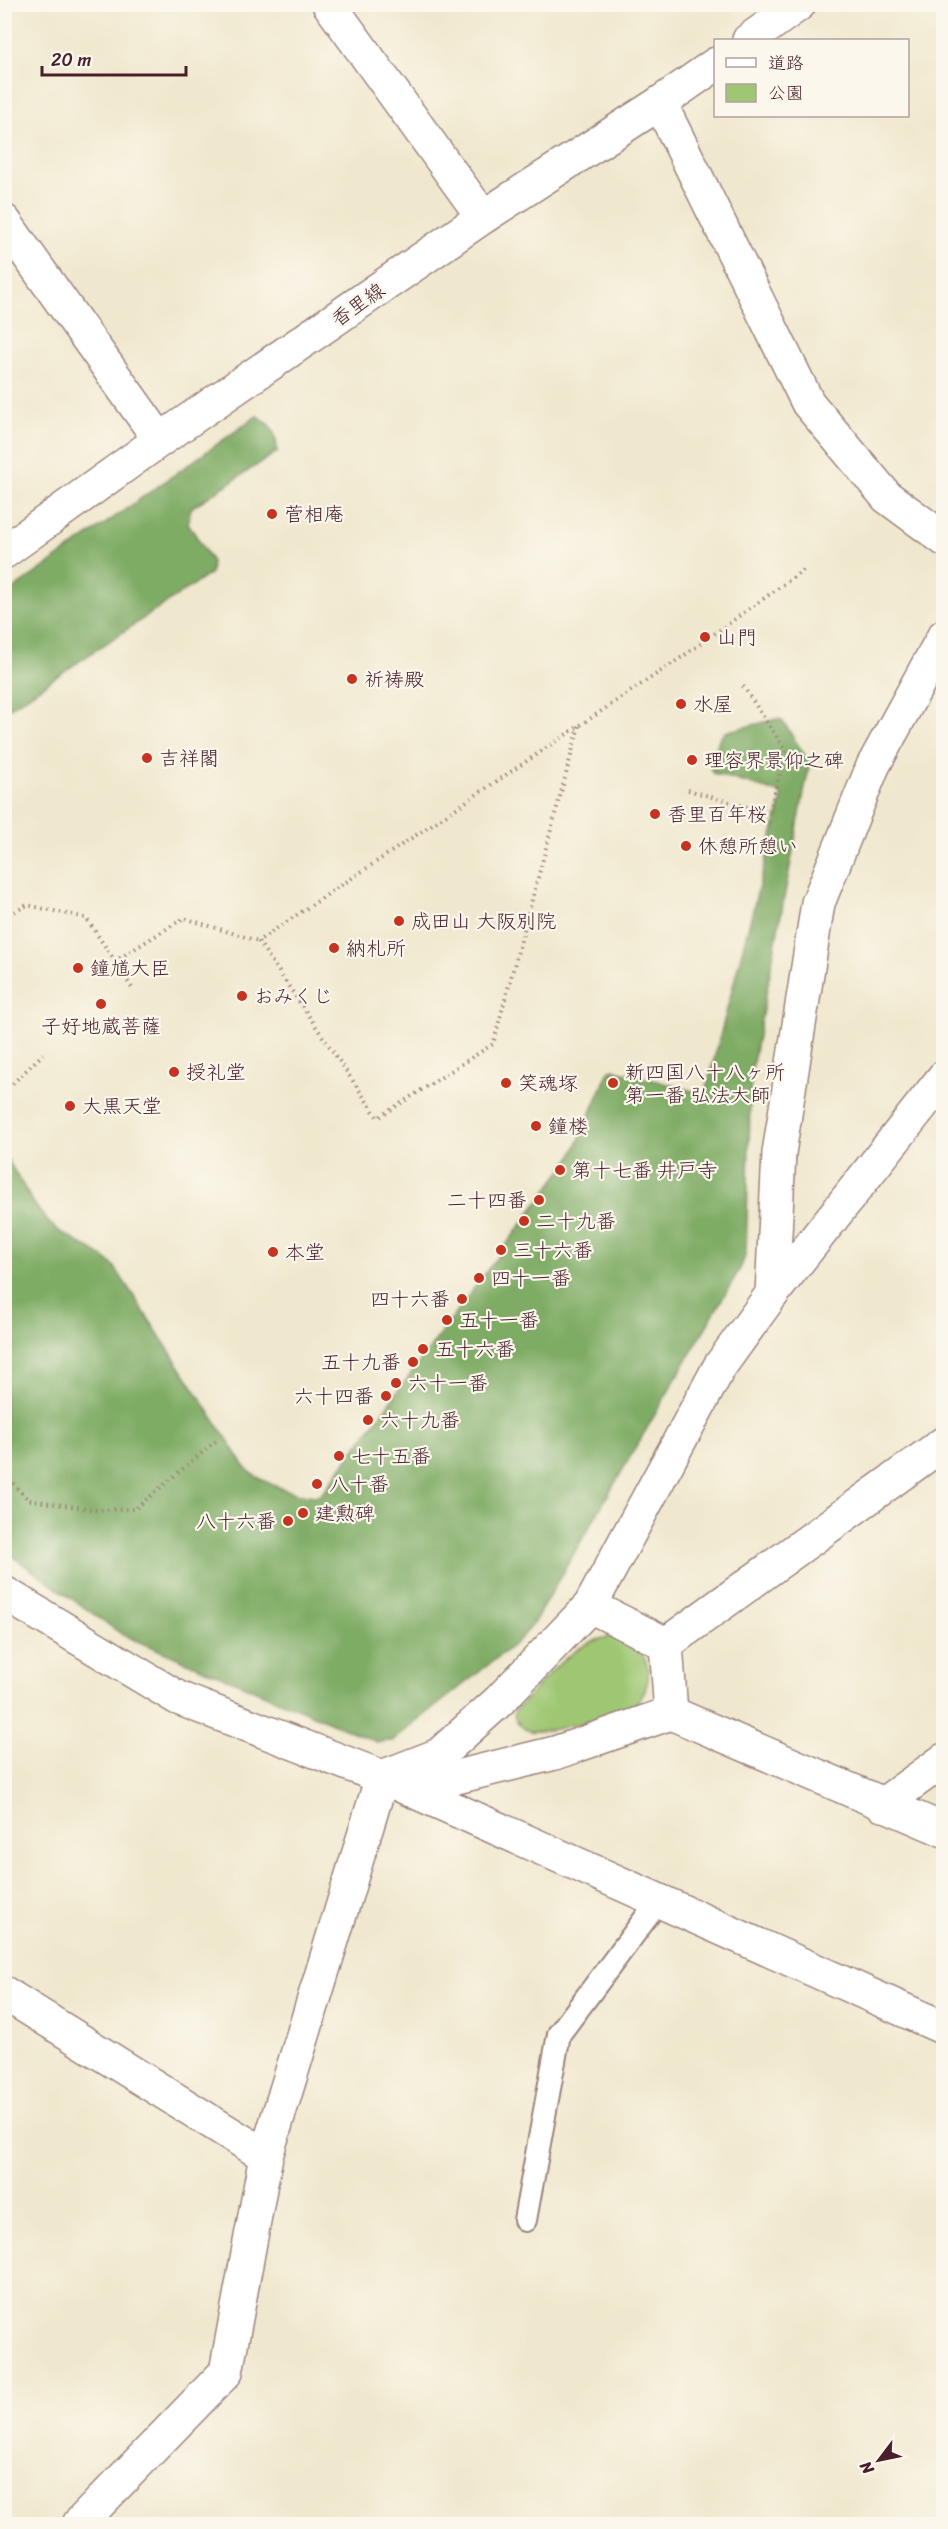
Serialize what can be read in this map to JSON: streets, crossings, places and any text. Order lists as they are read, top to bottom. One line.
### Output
{"streets":{"street":["香里線"]},"places":["菅相庵","山門","祈祷殿","水屋","吉祥閣","理容界景仰之碑","香里百年桜","休憩所憩い","成田山 大阪別院","納札所","鐘馗大臣","おみくじ","子好地蔵菩薩","授礼堂","笑魂塚","新四国八十八ヶ所 第一番 弘法大師","大黒天堂","鐘楼","第十七番 井戸寺","二十四番","二十九番","三十六番","本堂","四十一番","四十六番","五十一番","五十六番","五十九番","六十一番","六十四番","六十九番","七十五番","八十番","建勲碑","八十六番"],"legend":["道路","公園"],"scale_bar":"20 m","north":"bottom left"}
